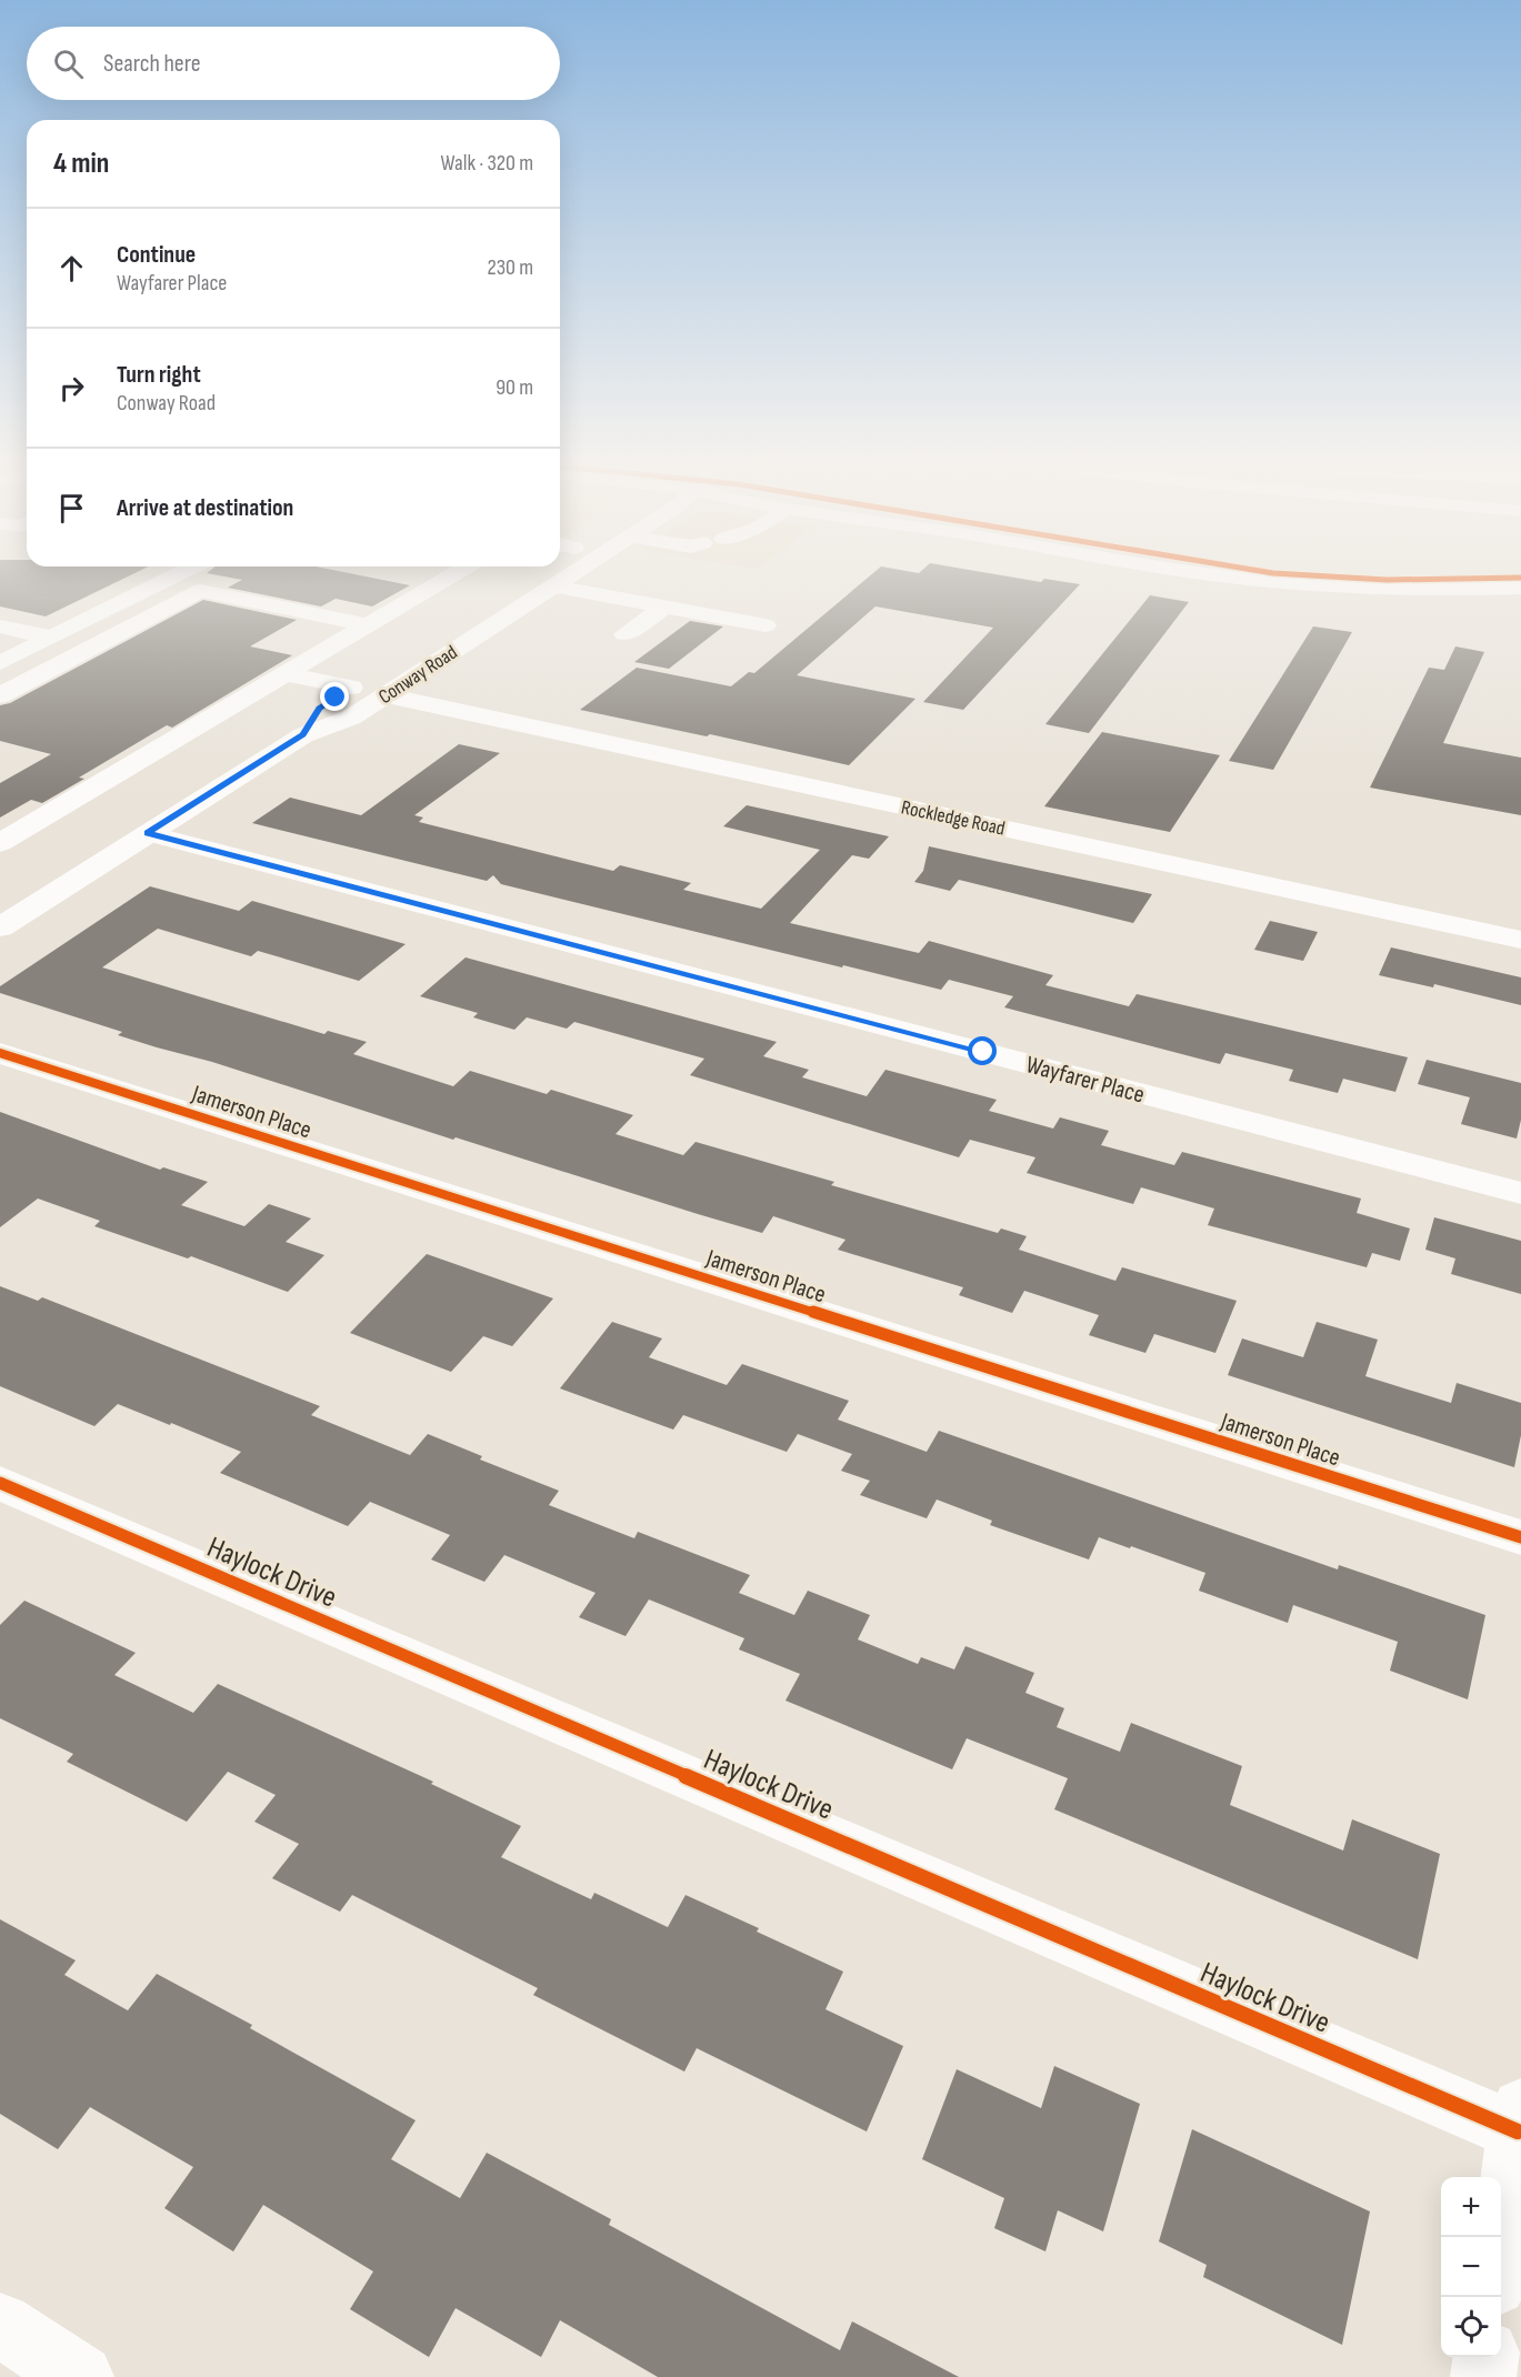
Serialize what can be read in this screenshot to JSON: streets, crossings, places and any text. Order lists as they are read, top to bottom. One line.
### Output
{"streets":{"main road":["Conway Road","Rockledge Road","Wayfarer Place","Jamerson Place","Haylock Drive"]},"crossings":[["Conway Road","Rockledge Road"],["Conway Road","Wayfarer Place"]],"page":{"search":"Search here","heading":["4 min","Walk · 320 m"],"list":[["Continue","Wayfarer Place","230 m"],["Turn right","Conway Road","90 m"],"Arrive at destination"],"map_buttons":["+","−"]}}
